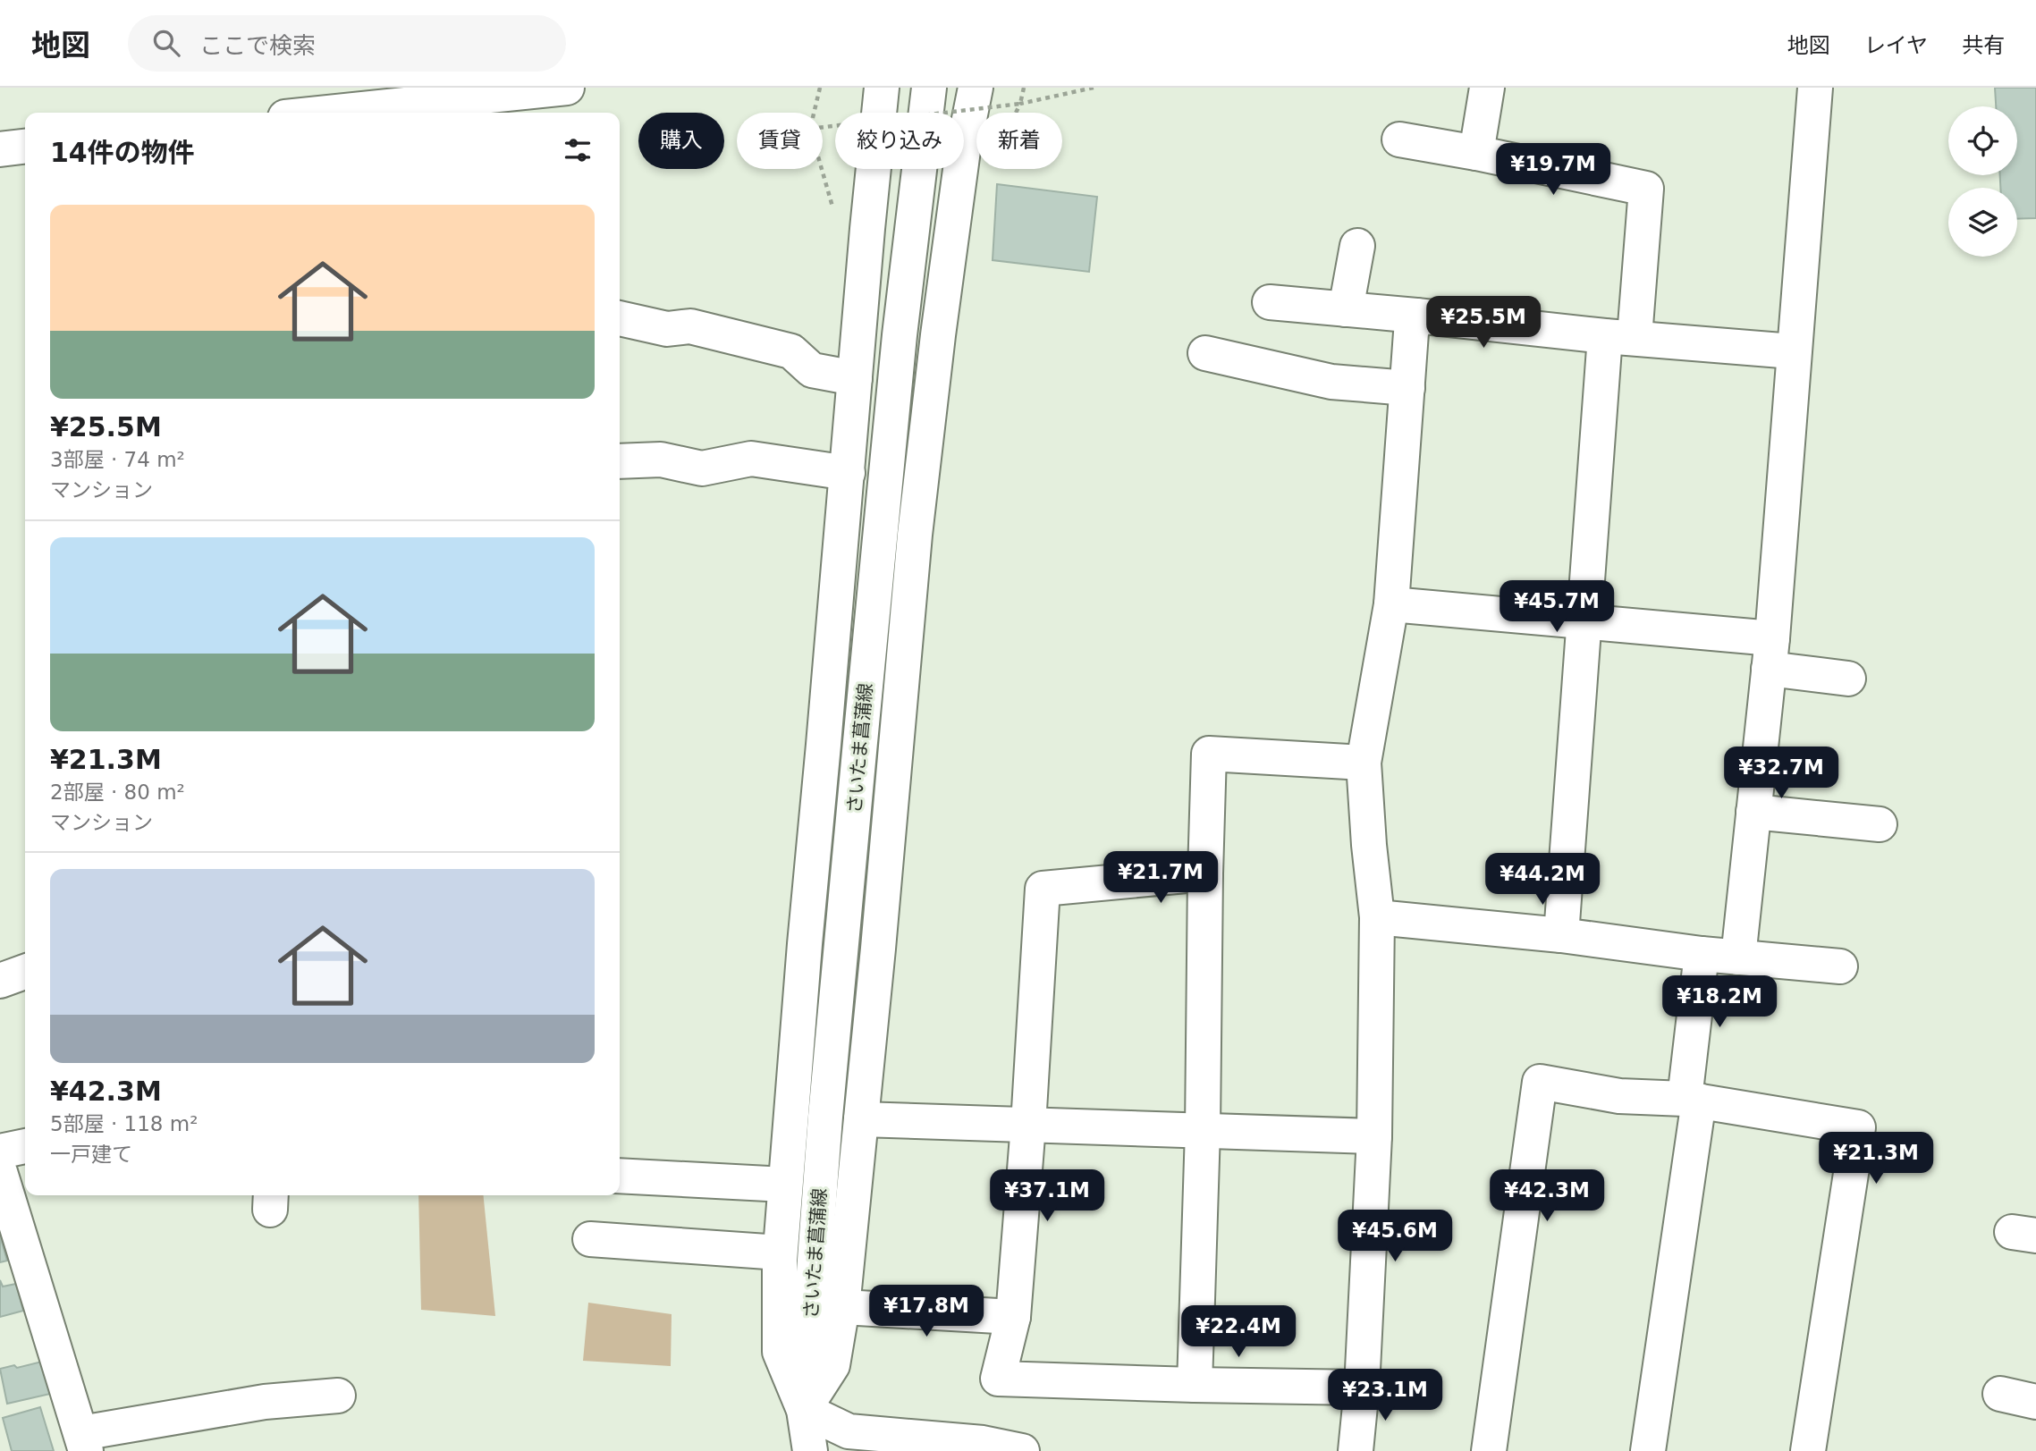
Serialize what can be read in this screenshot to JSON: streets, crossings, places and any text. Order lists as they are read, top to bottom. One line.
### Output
{"streets":{"main road":["さいたま菖蒲線"]},"page":{"header":"地図","search":"ここで検索","nav":["地図","レイヤ","共有"],"chip":["購入","賃貸","絞り込み","新着"],"heading":"14件の物件","price":["¥19.7M","¥25.5M","¥45.7M","¥32.7M","¥21.7M","¥44.2M","¥18.2M","¥21.3M","¥37.1M","¥42.3M","¥45.6M","¥17.8M","¥22.4M","¥23.1M"],"list":[{"name":"¥25.5M","note":"3部屋 · 74 m² · マンション"},{"name":"¥21.3M","note":"2部屋 · 80 m² · マンション"},{"name":"¥42.3M","note":"5部屋 · 118 m² · 一戸建て"}]}}
